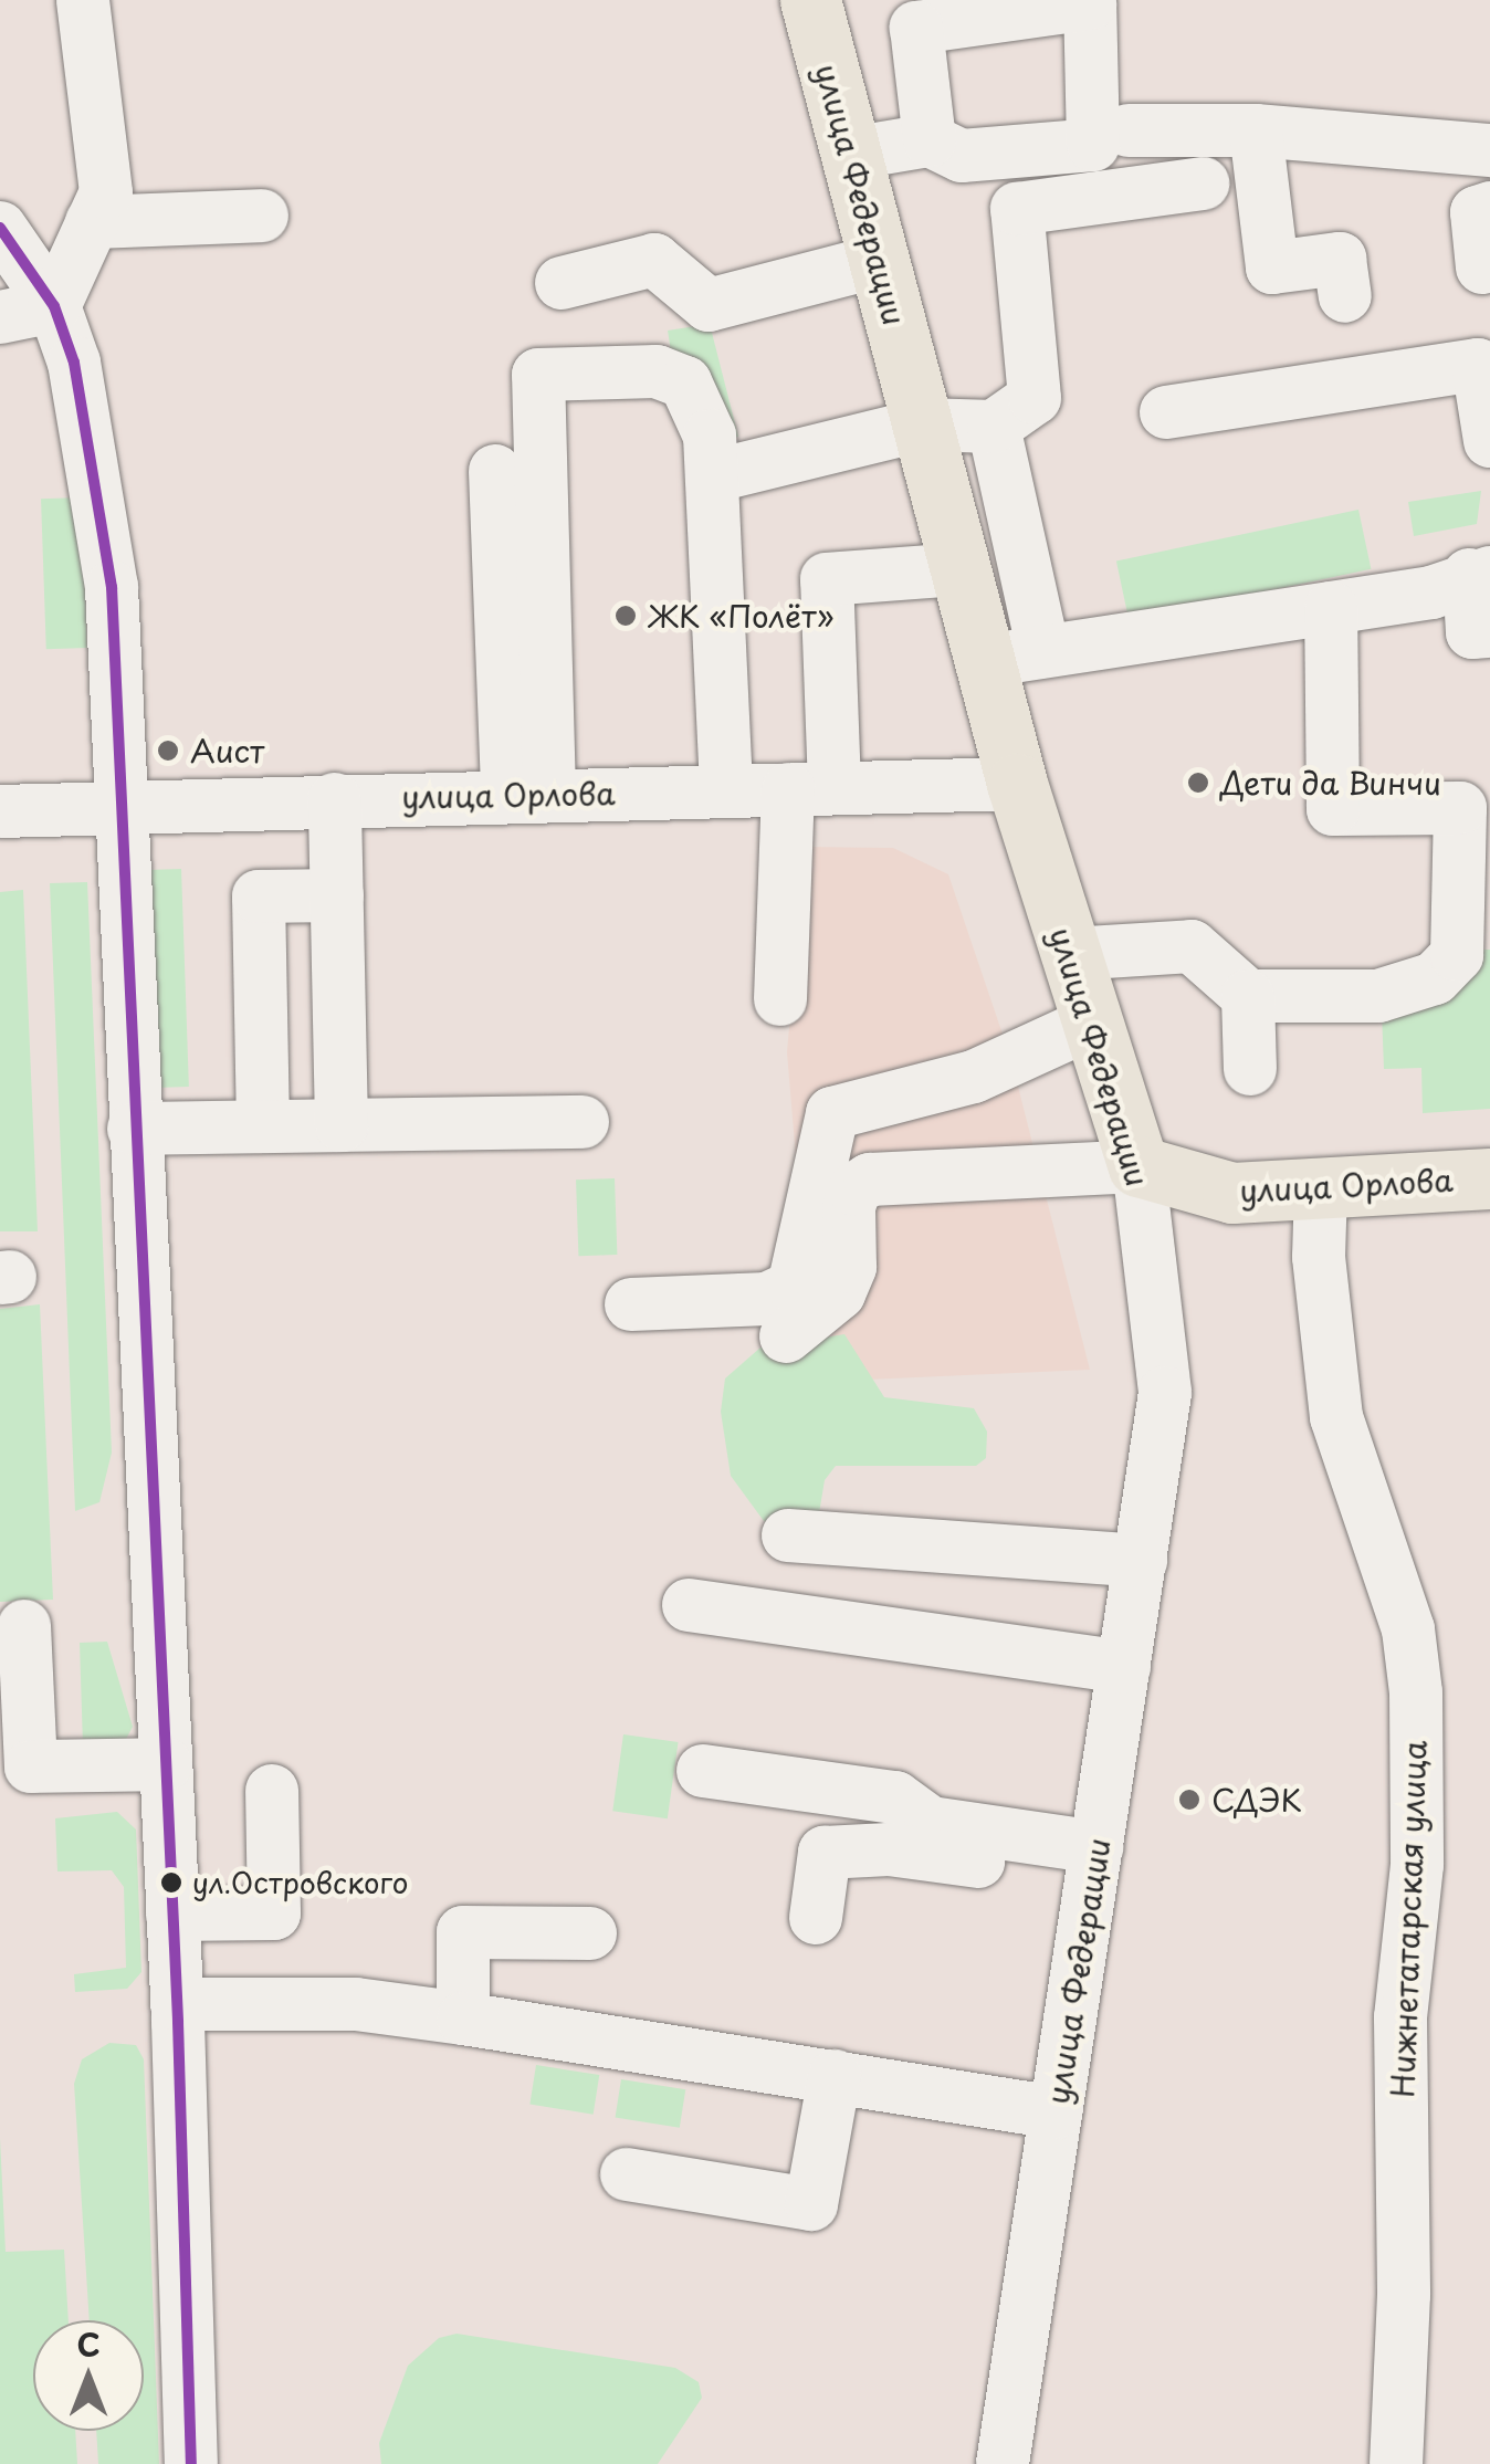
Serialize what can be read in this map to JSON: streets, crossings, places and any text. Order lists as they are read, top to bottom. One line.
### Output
{"streets":{"main road":["улица Федерации","улица Орлова"],"street":["Нижнетатарская улица"]},"crossings":[["улица Федерации","улица Орлова"],["улица Орлова","Нижнетатарская улица"]],"places":["ЖК «Полёт»","Аист","Дети да Винчи","СДЭК","ул.Островского"],"north":"top"}
